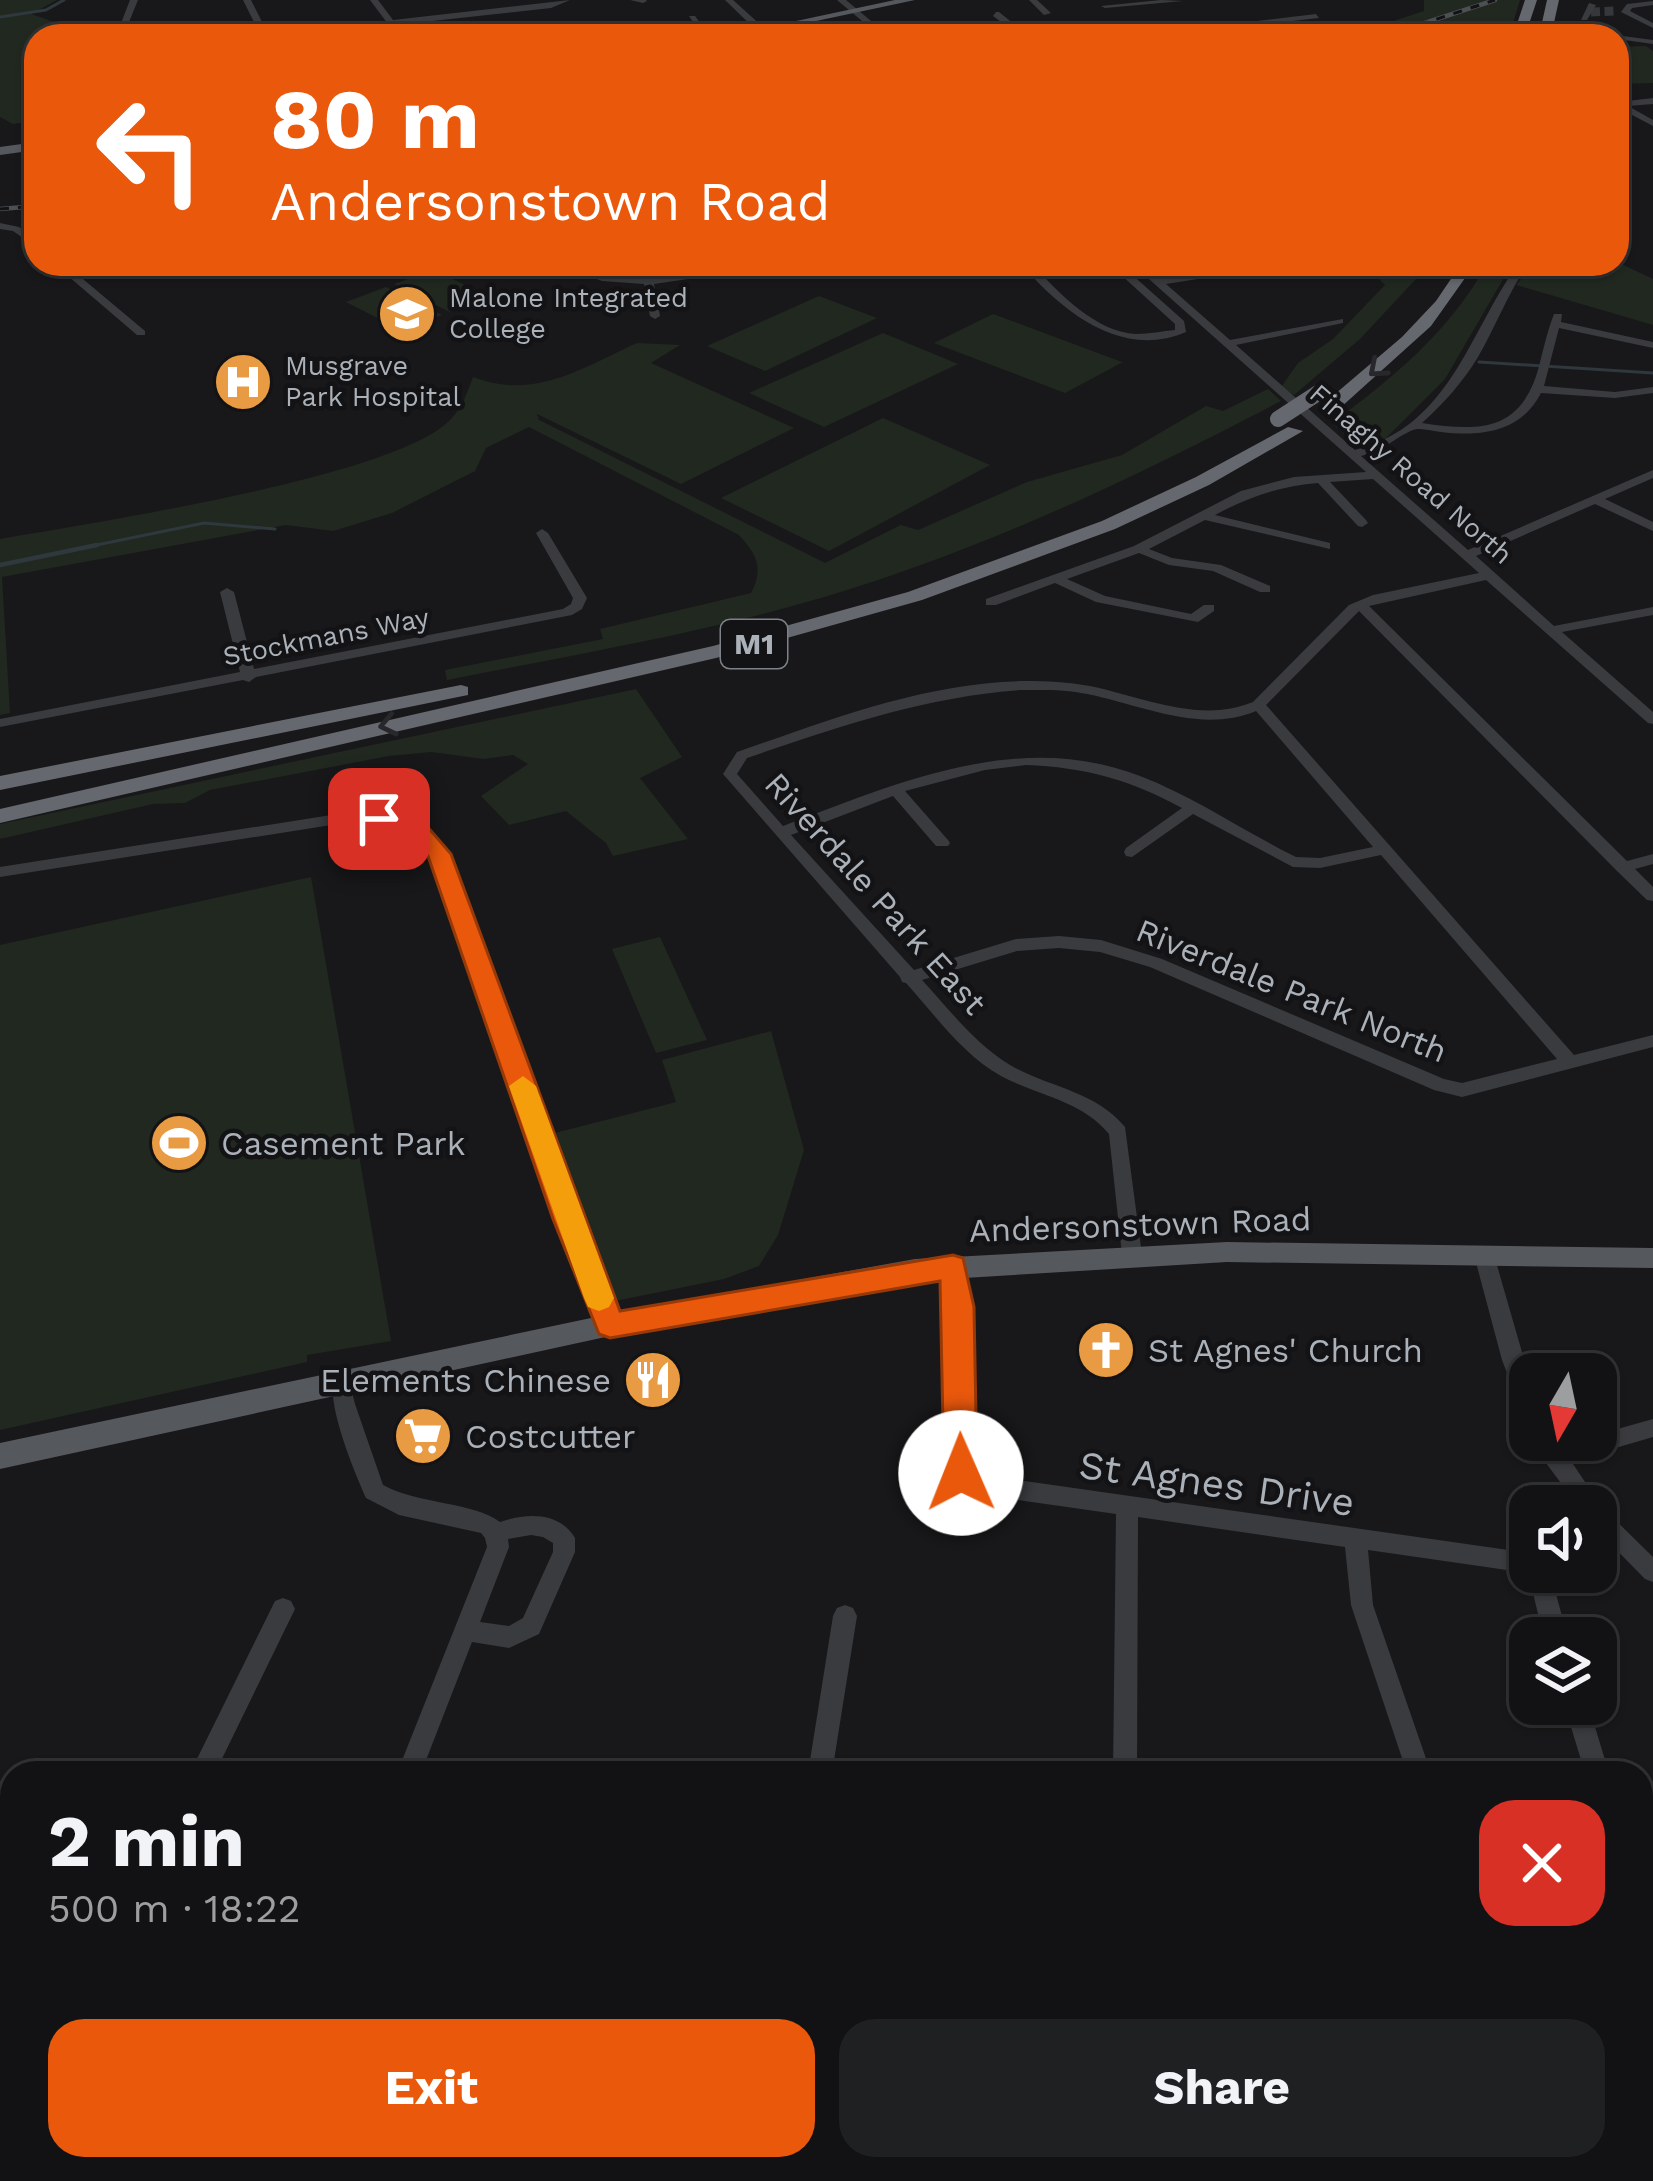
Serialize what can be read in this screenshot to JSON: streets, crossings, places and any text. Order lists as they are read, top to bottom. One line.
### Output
{"streets":{"highway":["M1"],"main road":["Andersonstown Road"],"street":["Finaghy Road North","Stockmans Way","Riverdale Park East","Riverdale Park North","St Agnes Drive"]},"crossings":[["Riverdale Park East","Riverdale Park North"],["Riverdale Park East","Andersonstown Road"],["Andersonstown Road","St Agnes Drive"]],"places":{"school or university":["Malone Integrated College"],"hospital":["Musgrave Park Hospital"],"sports":["Casement Park"],"church":["St Agnes' Church"],"restaurant":["Elements Chinese"],"supermarket":["Costcutter"]},"north":"bottom","page":{"turn":["80 m","Andersonstown Road"],"heading":["2 min","500 m · 18:22"],"buttons":["Exit","Share"]}}
